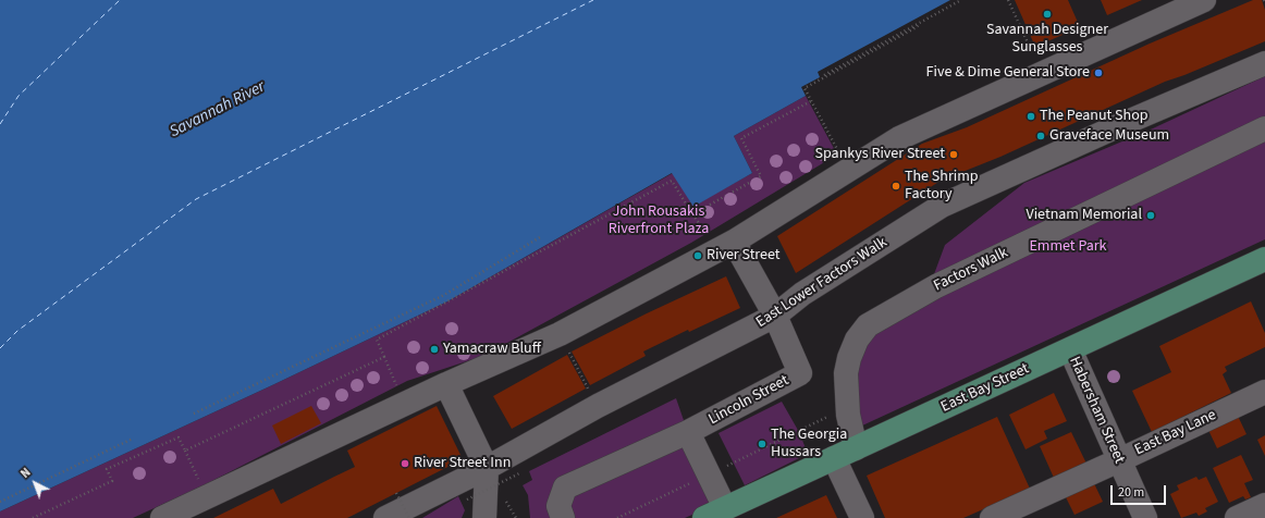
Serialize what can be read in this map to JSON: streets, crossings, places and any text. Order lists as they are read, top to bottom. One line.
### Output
{"streets":{"main road":["East Bay Street"],"street":["Factors Walk","East Lower Factors Walk","Lincoln Street","Habersham Street","East Bay Lane"]},"crossings":[["Factors Walk","East Bay Street"],["East Lower Factors Walk","Lincoln Street"],["East Bay Street","Habersham Street"],["Habersham Street","East Bay Lane"]],"water":["Savannah River"],"parks":["John Rousakis Riverfront Plaza","Emmet Park"],"places":["Savannah Designer Sunglasses","Five & Dime General Store","The Peanut Shop","Graveface Museum","Spankys River Street","The Shrimp Factory","Vietnam Memorial","River Street","Yamacraw Bluff","The Georgia Hussars","River Street Inn"],"scale_bar":"20 m","north":"top left"}
